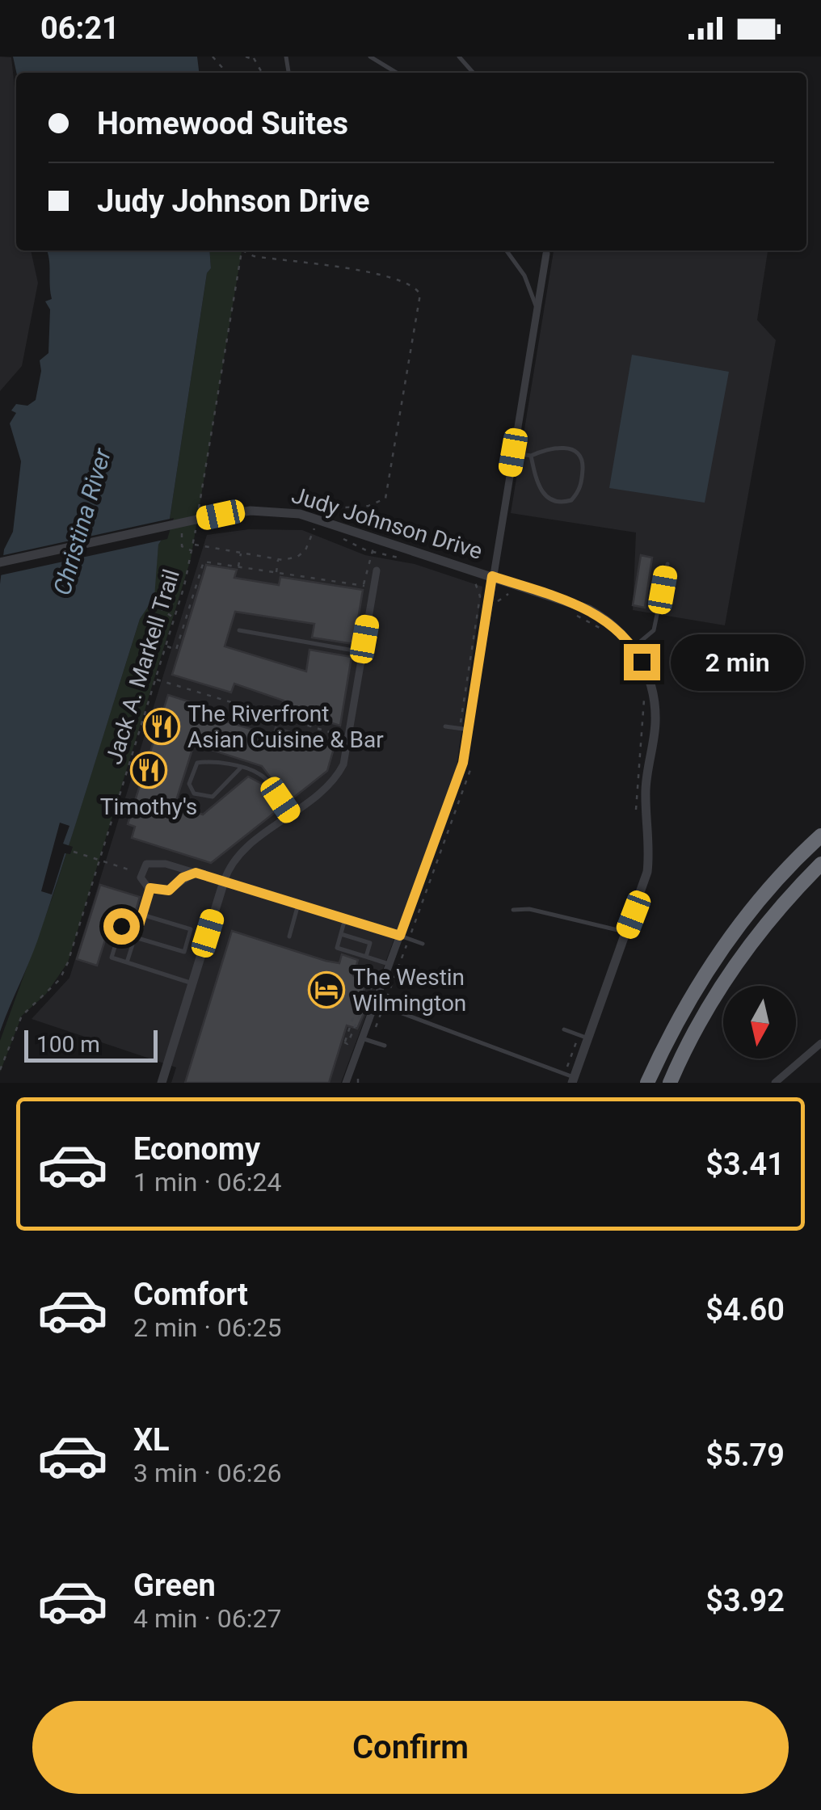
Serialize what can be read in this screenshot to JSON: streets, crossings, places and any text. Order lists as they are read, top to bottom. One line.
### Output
{"streets":{"street":["Judy Johnson Drive"],"path":["Jack A. Markell Trail"]},"water":["Christina River"],"places":{"restaurant":["The Riverfront Asian Cuisine & Bar","Timothy's"],"hotel":["The Westin Wilmington"]},"scale_bar":"100 m","north":"bottom","page":{"status":"06:21","banner":["Homewood Suites","Judy Johnson Drive"],"bubble":"2 min","scale":"100 m","list":[{"name":"Economy","note":"1 min · 06:24","value":"$3.41"},{"name":"Comfort","note":"2 min · 06:25","value":"$4.60"},{"name":"XL","note":"3 min · 06:26","value":"$5.79"},{"name":"Green","note":"4 min · 06:27","value":"$3.92"}],"buttons":"Confirm"}}
